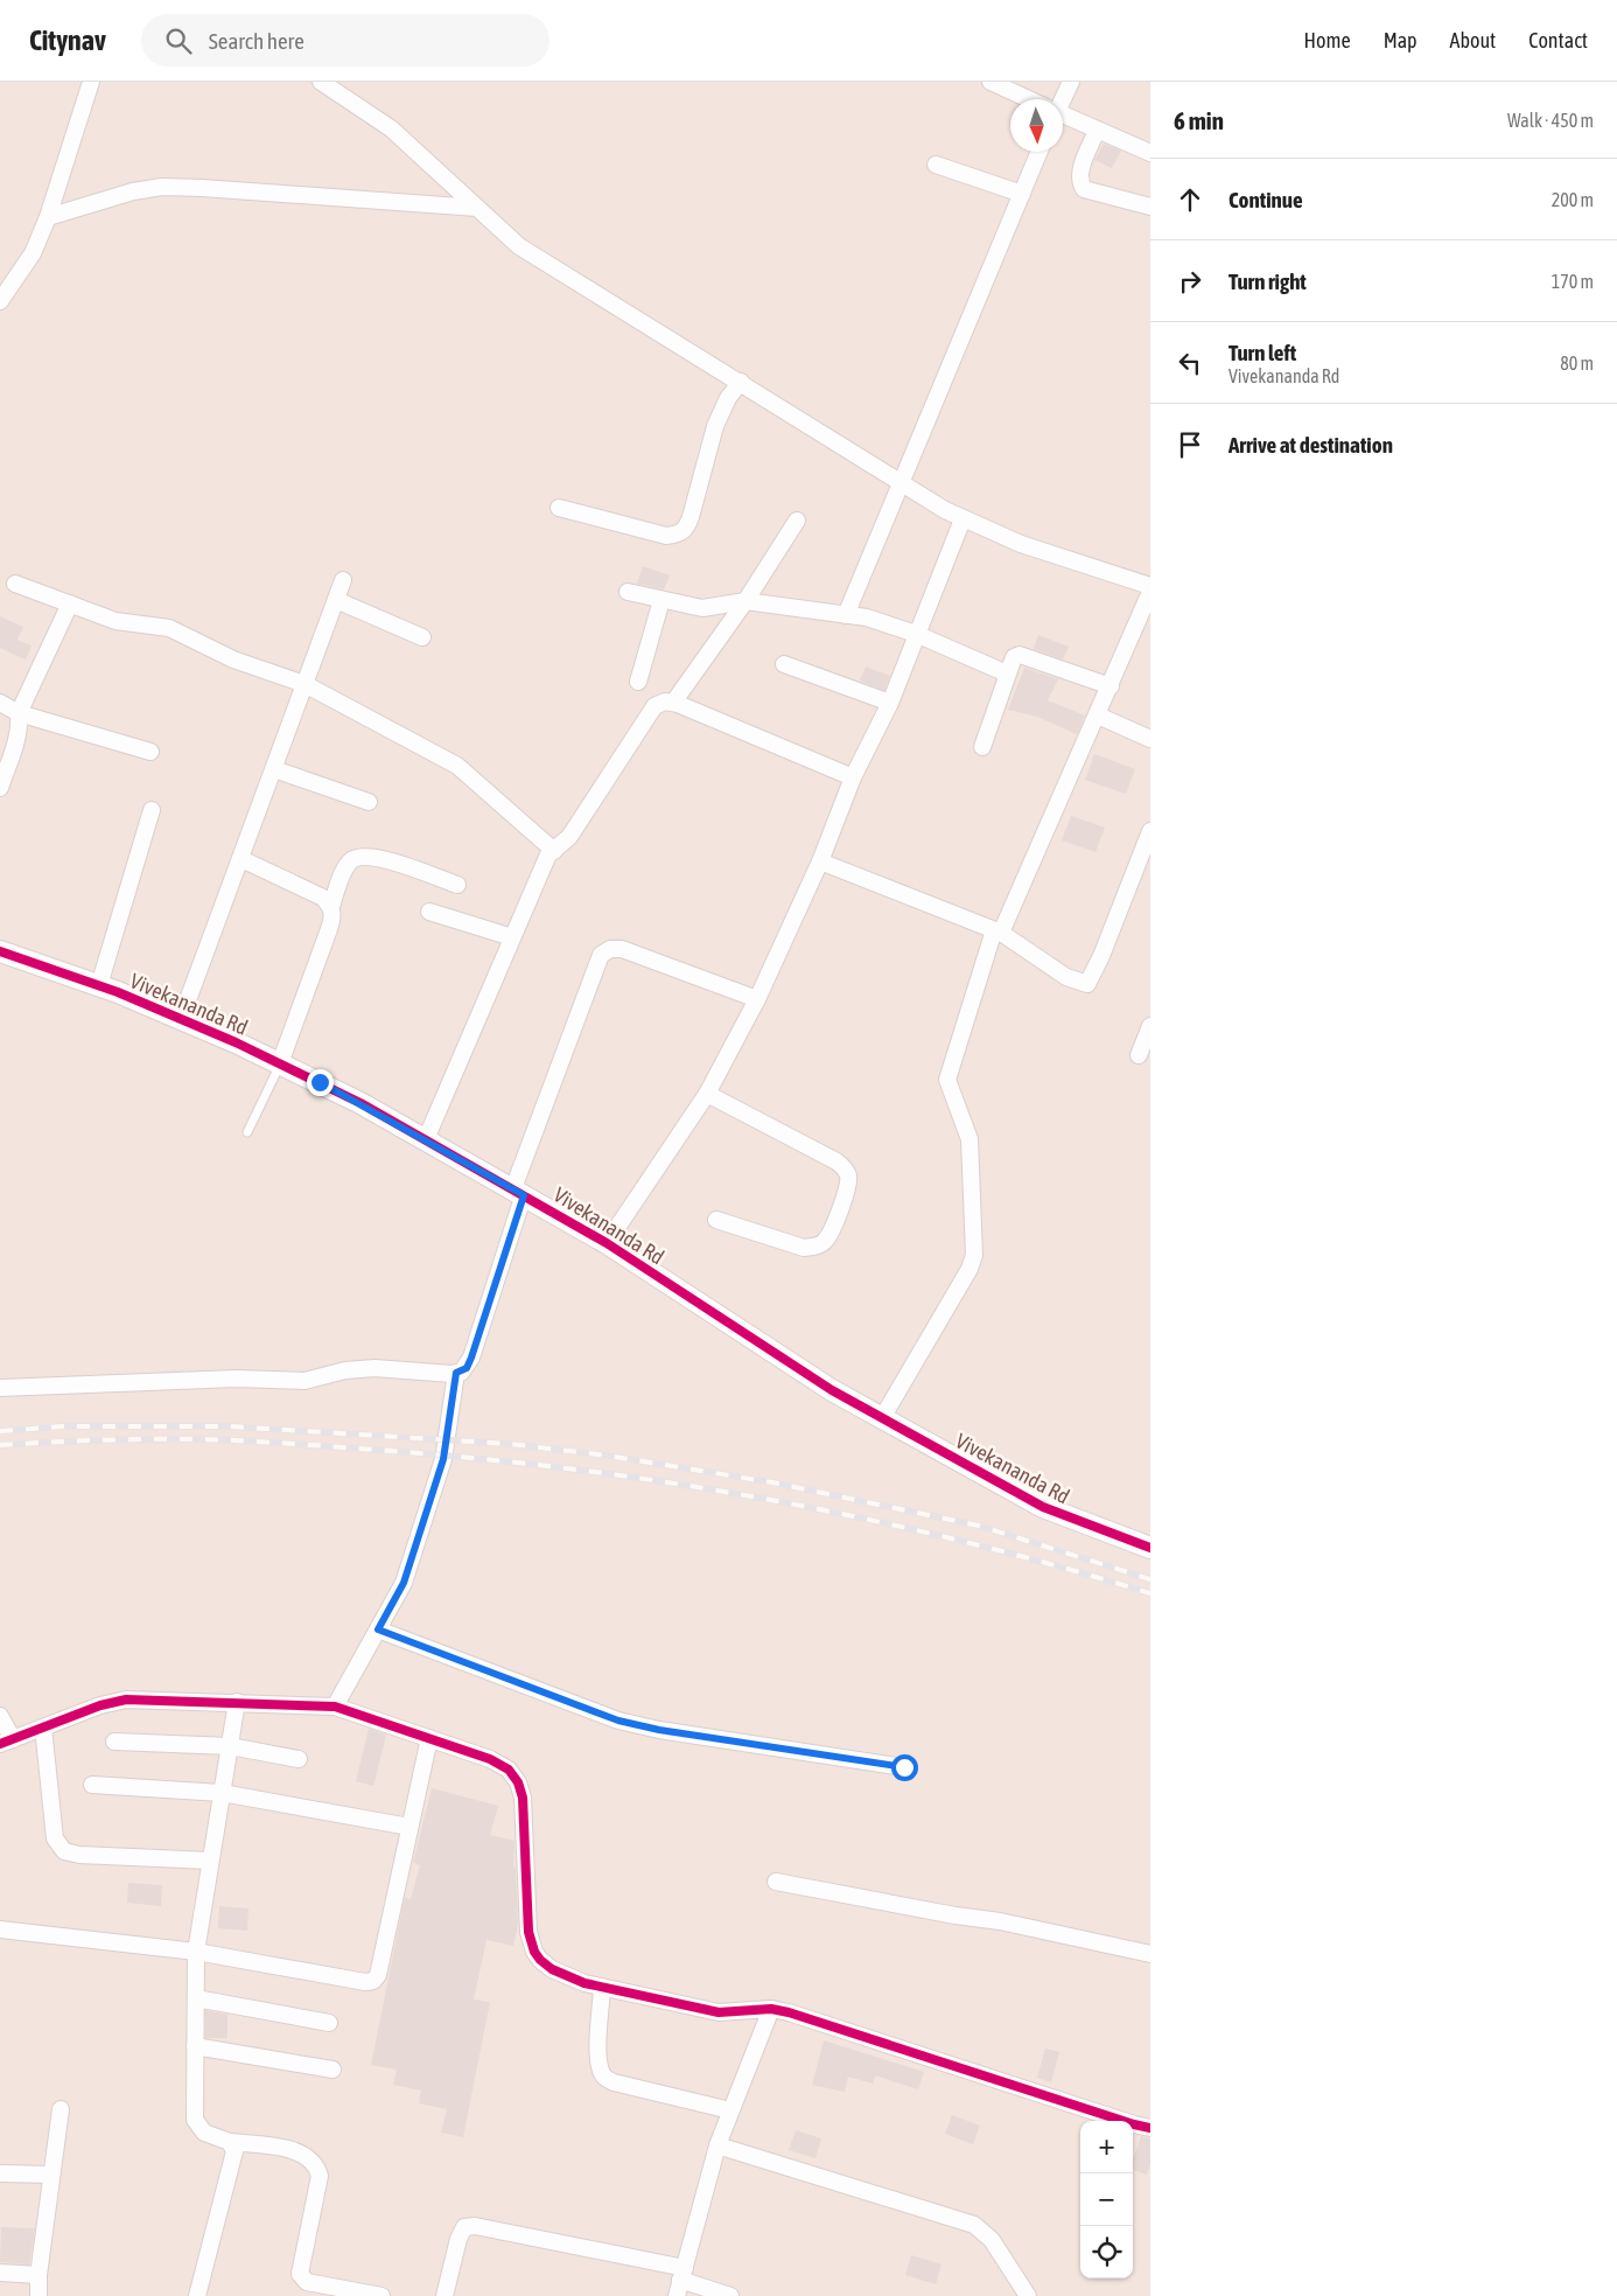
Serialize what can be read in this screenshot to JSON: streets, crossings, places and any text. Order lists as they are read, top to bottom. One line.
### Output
{"streets":{"street":["Vivekananda Rd"]},"north":"bottom","page":{"header":"Citynav","search":"Search here","nav":["Home","Map","About","Contact"],"heading":["6 min","Walk · 450 m"],"list":[["Continue","200 m"],["Turn right","170 m"],["Turn left","Vivekananda Rd","80 m"],"Arrive at destination"],"map_buttons":["+","−"]}}
